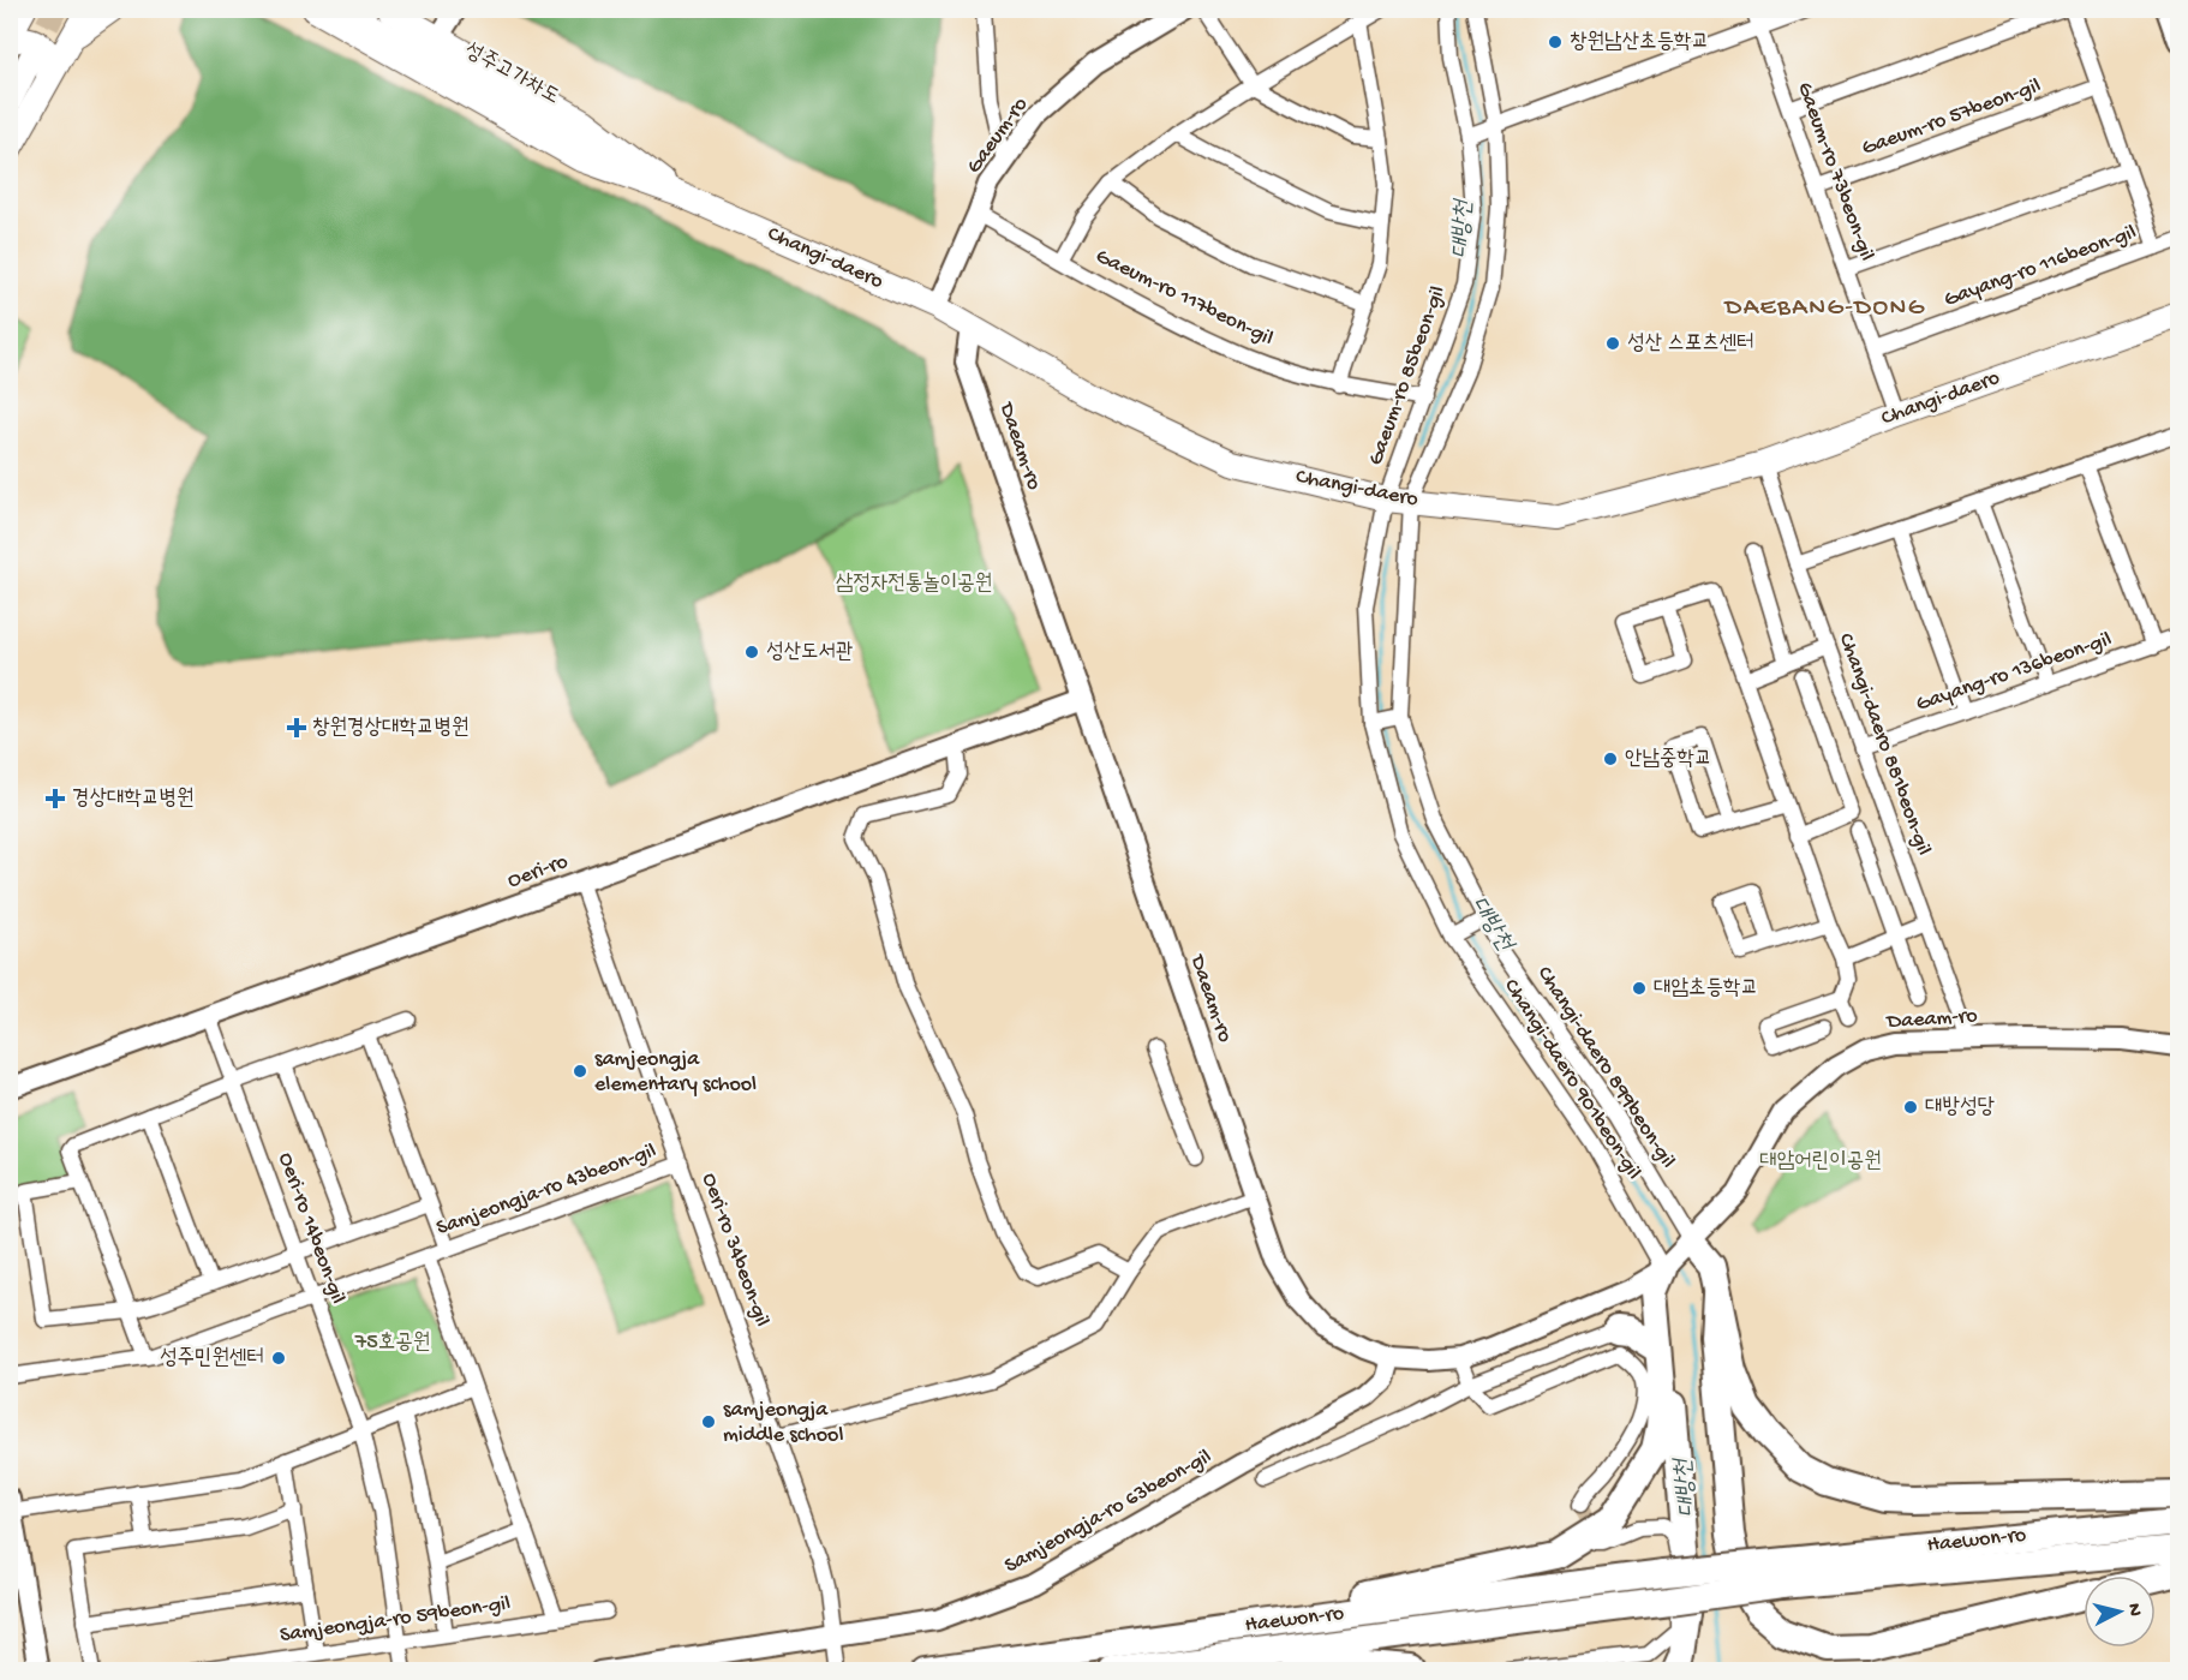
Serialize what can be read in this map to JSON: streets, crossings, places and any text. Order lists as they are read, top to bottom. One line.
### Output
{"streets":{"highway":["Haewon-ro"],"main road":["Changi-daero"],"street":["성주고가차도","Gaeum-ro 57beon-gil","Gaeum-ro","Gaeum-ro 73beon-gil","Gayang-ro 116beon-gil","Gaeum-ro 117beon-gil","Gaeum-ro 85beon-gil","Daeam-ro","Gayang-ro 136beon-gil","Changi-daero 881beon-gil","Oeri-ro","Changi-daero 899beon-gil","Changi-daero 901beon-gil","Samjeongja-ro 43beon-gil","Oeri-ro 14beon-gil","Oeri-ro 34beon-gil","Samjeongja-ro 63beon-gil","Samjeongja-ro 59beon-gil"]},"crossings":[["성주고가차도","Changi-daero"],["Gaeum-ro 57beon-gil","Gaeum-ro 73beon-gil"],["Gaeum-ro","Changi-daero"],["Gaeum-ro","Gaeum-ro 117beon-gil"],["Gaeum-ro 73beon-gil","Changi-daero"],["Gaeum-ro 73beon-gil","Gayang-ro 116beon-gil"],["Changi-daero","Gaeum-ro 85beon-gil"],["Changi-daero","Daeam-ro"],["Changi-daero","Changi-daero 881beon-gil"],["Changi-daero","Changi-daero 899beon-gil"],["Changi-daero","Changi-daero 901beon-gil"],["Gaeum-ro 117beon-gil","Gaeum-ro 85beon-gil"],["Gaeum-ro 85beon-gil","Changi-daero 901beon-gil"],["Daeam-ro","Changi-daero 881beon-gil"],["Daeam-ro","Oeri-ro"],["Daeam-ro","Changi-daero 899beon-gil"],["Daeam-ro","Changi-daero 901beon-gil"],["Daeam-ro","Samjeongja-ro 63beon-gil"],["Gayang-ro 136beon-gil","Changi-daero 881beon-gil"],["Oeri-ro","Oeri-ro 14beon-gil"],["Oeri-ro","Oeri-ro 34beon-gil"],["Samjeongja-ro 43beon-gil","Oeri-ro 14beon-gil"],["Samjeongja-ro 43beon-gil","Oeri-ro 34beon-gil"],["Samjeongja-ro 43beon-gil","Samjeongja-ro 59beon-gil"],["Oeri-ro 14beon-gil","Samjeongja-ro 59beon-gil"],["Oeri-ro 34beon-gil","Samjeongja-ro 63beon-gil"]],"districts":["DAEBANG-DONG"],"water":["대방천"],"parks":["삼정자전통놀이공원","대암어린이공원","75호공원"],"places":{"other":["창원남산초등학교","성산 스포츠센터","성산도서관","안남중학교","대암초등학교","samjeongja elementary school","대방성당","성주민원센터","samjeongja middle school"],"health":["창원경상대학교병원","경상대학교병원"]},"north":"right"}
